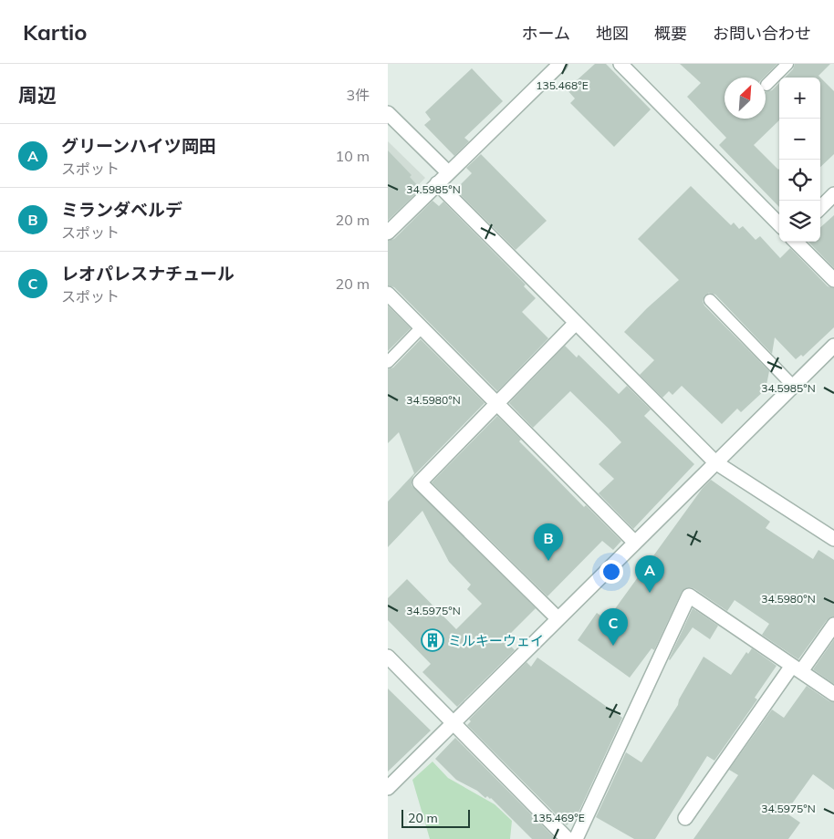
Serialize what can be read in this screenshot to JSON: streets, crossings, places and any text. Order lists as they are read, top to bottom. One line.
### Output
{"places":{"building":["ミルキーウェイ"]},"scale_bar":"20 m","north":"top right","page":{"header":"Kartio","nav":["ホーム","地図","概要","お問い合わせ"],"heading":["周辺","3件"],"map_buttons":["+","−"],"list":[{"mark":"A","name":"グリーンハイツ岡田","note":"スポット","value":"10 m"},{"mark":"B","name":"ミランダベルデ","note":"スポット","value":"20 m"},{"mark":"C","name":"レオパレスナチュール","note":"スポット","value":"20 m"}],"pins":["B","A","C"],"scale":"20 m"},"coordinates":["135.468°E","34.5985°N","34.5980°N","34.5975°N","135.469°E"]}
